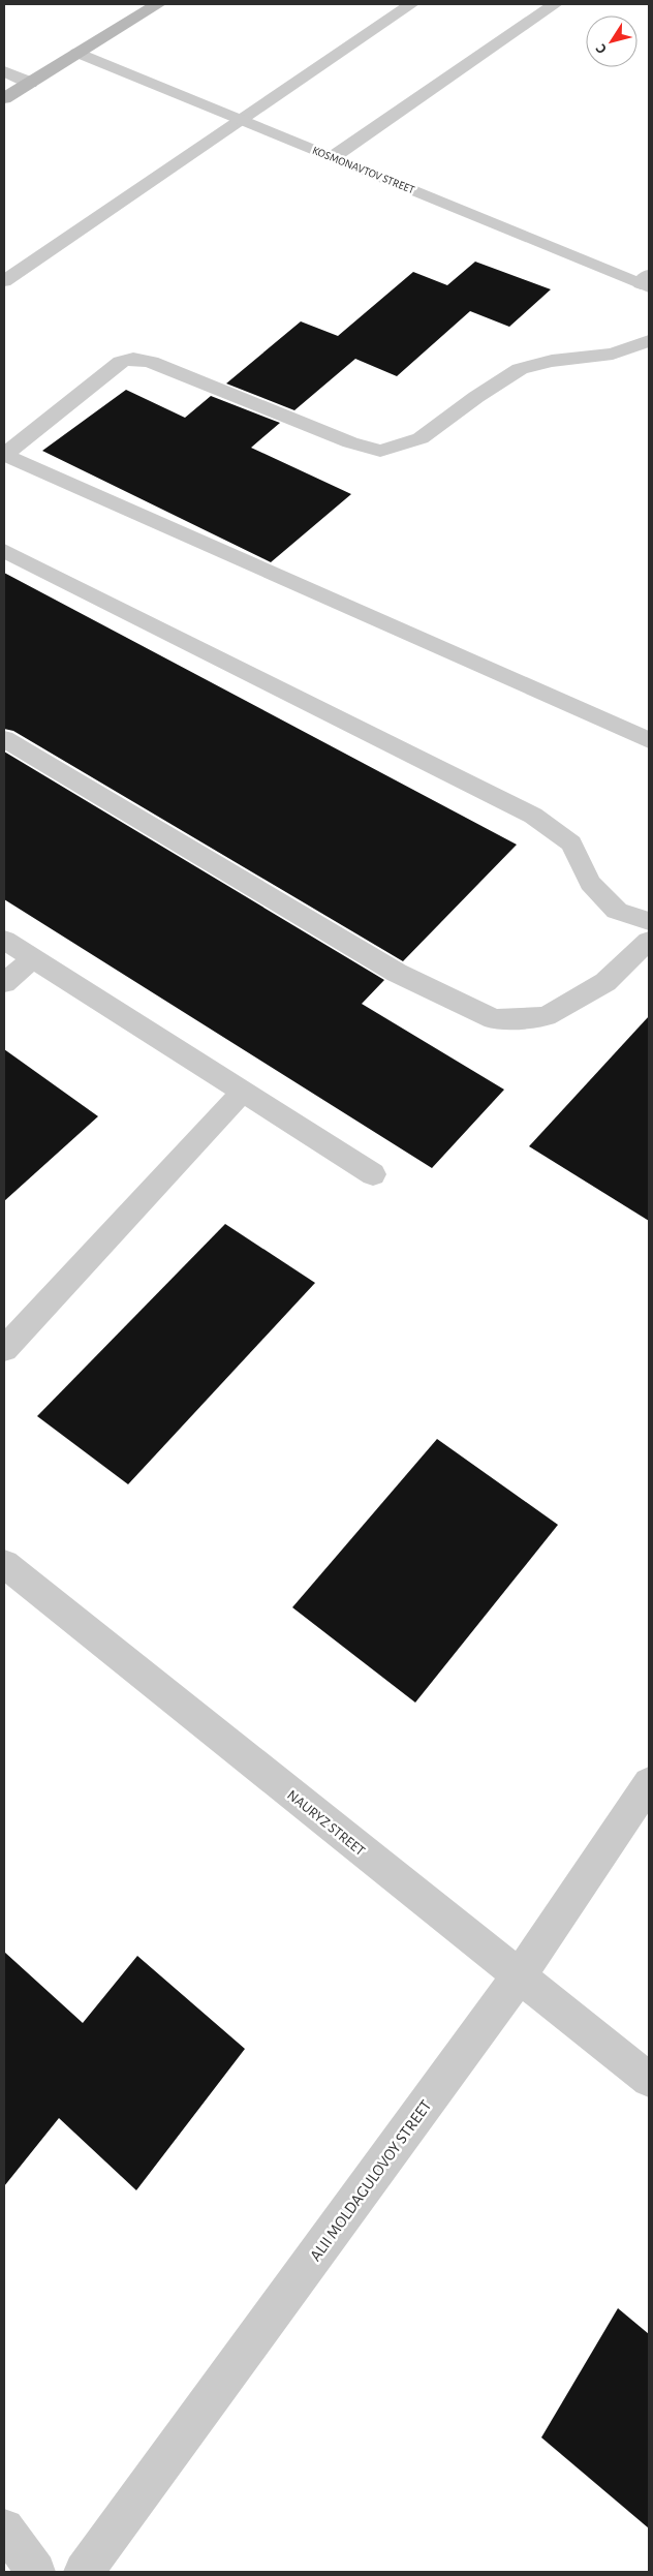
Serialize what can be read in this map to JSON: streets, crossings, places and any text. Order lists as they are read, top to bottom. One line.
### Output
{"streets":{"street":["KOSMONAVTOV STREET","NAURYZ STREET","ALII MOLDAGULOVOY STREET"]},"crossings":[["NAURYZ STREET","ALII MOLDAGULOVOY STREET"]],"north":"bottom left"}
